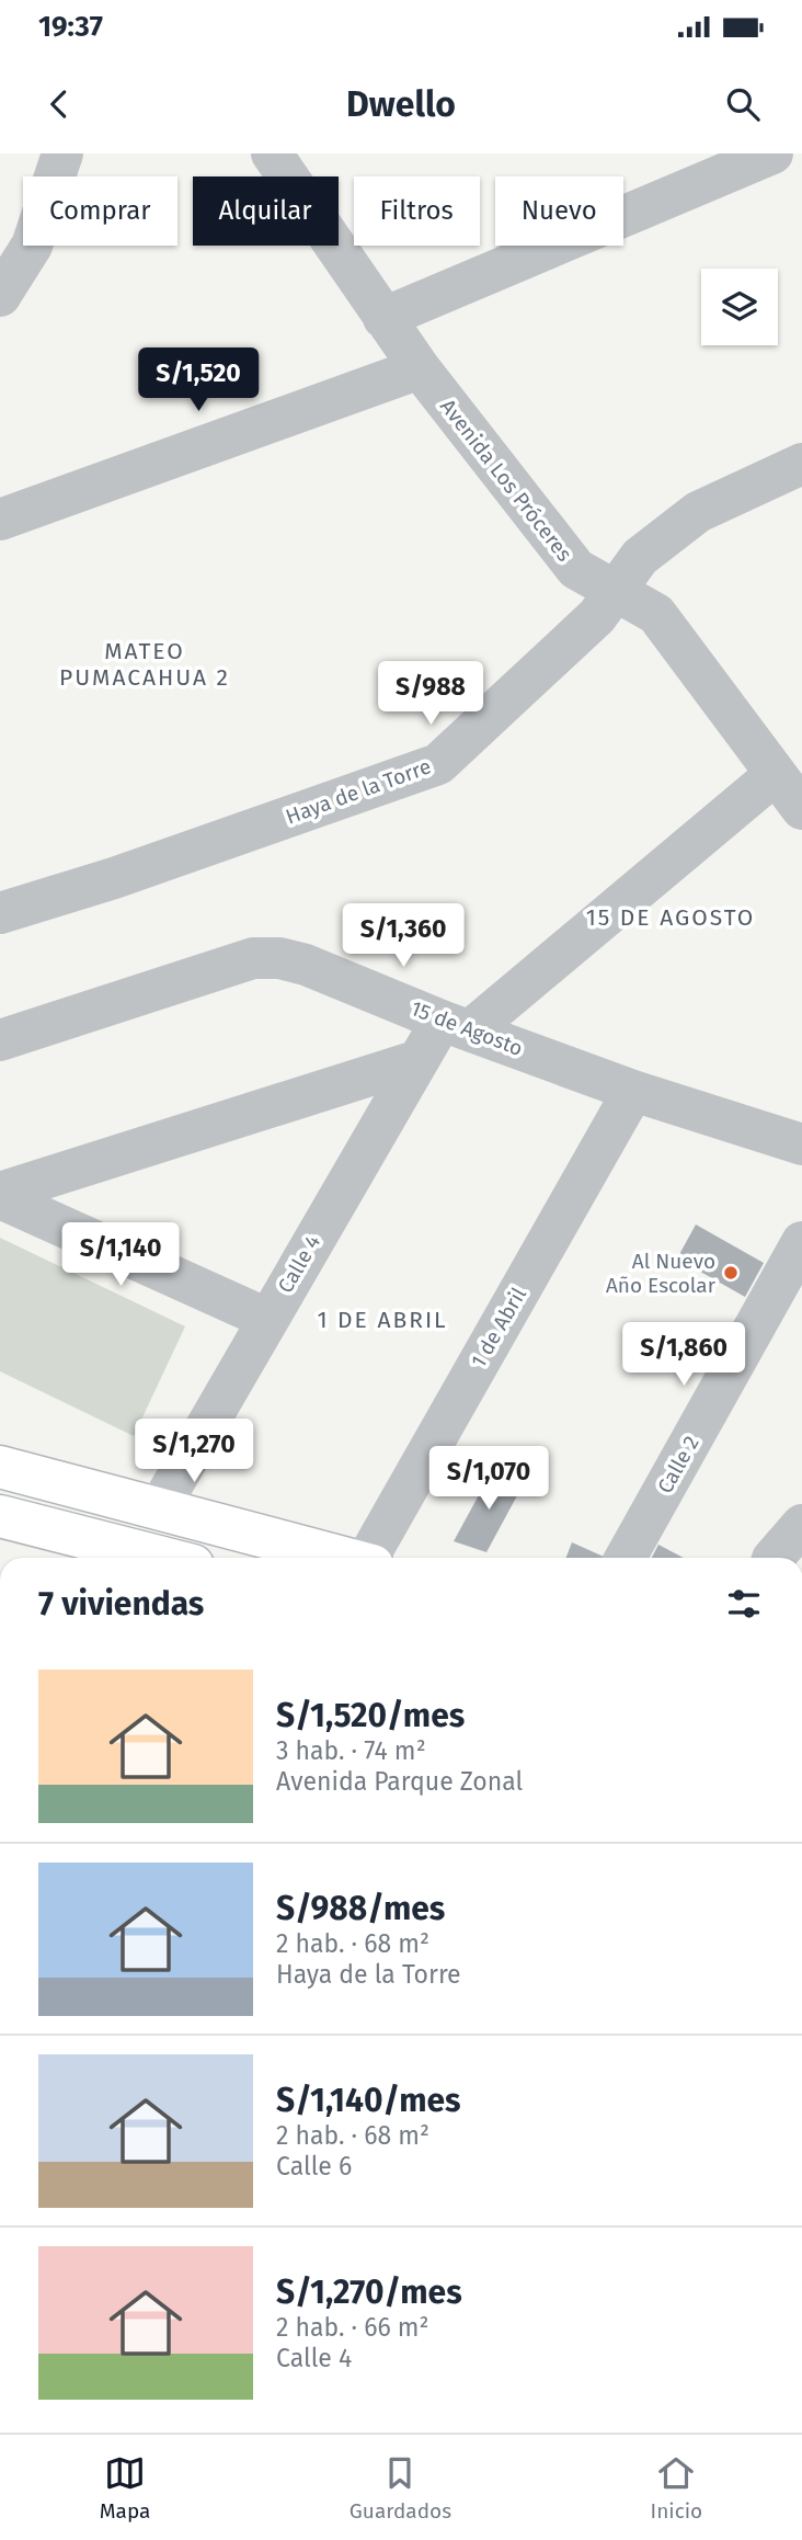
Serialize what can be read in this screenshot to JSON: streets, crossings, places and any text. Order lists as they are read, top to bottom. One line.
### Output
{"streets":{"street":["Avenida Los Próceres","Haya de la Torre","15 de Agosto","Calle 4","1 de Abril","Calle 2"]},"crossings":[["Avenida Los Próceres","Haya de la Torre"],["Avenida Los Próceres","Calle 4"],["15 de Agosto","Calle 4"],["15 de Agosto","1 de Abril"]],"districts":["MATEO PUMACAHUA 2","15 DE AGOSTO","1 DE ABRIL"],"places":["Al Nuevo Año Escolar"],"page":{"status":"19:37","header":"Dwello","chip":["Comprar","Alquilar","Filtros","Nuevo"],"price":["S/1,520","S/988","S/1,360","S/1,140","S/1,860","S/1,270","S/1,070"],"heading":"7 viviendas","list":[{"name":"S/1,520/mes","note":"3 hab. · 74 m² · Avenida Parque Zonal"},{"name":"S/988/mes","note":"2 hab. · 68 m² · Haya de la Torre"},{"name":"S/1,140/mes","note":"2 hab. · 68 m² · Calle 6"},{"name":"S/1,270/mes","note":"2 hab. · 66 m² · Calle 4"}],"tabs":["Mapa","Guardados","Inicio"]}}
